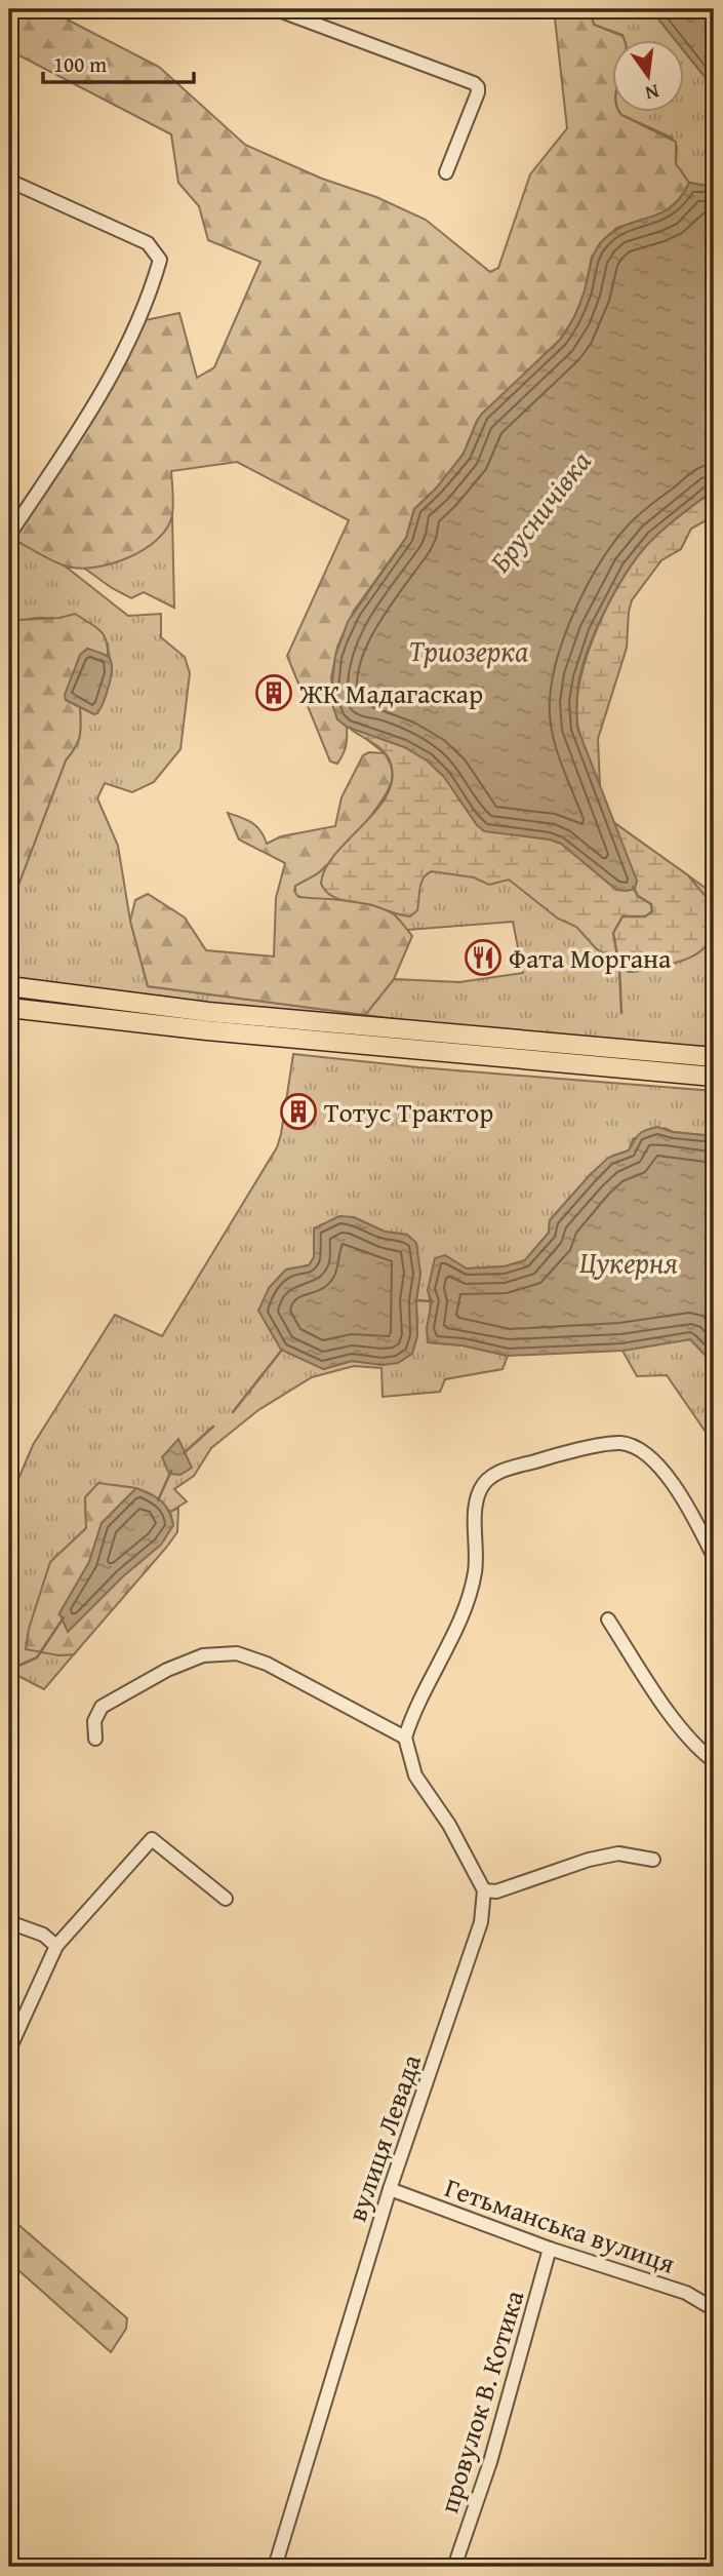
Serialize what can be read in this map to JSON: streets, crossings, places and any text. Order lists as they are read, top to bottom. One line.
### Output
{"streets":{"street":["вулиця Левада","Гетьманська вулиця","провулок В. Котика"]},"crossings":[["вулиця Левада","Гетьманська вулиця"],["Гетьманська вулиця","провулок В. Котика"]],"water":["Брусничівка","Триозерка","Цукерня"],"places":{"building":["ЖК Мадагаскар","Тотус Трактор"],"restaurant":["Фата Моргана"]},"scale_bar":"100 m","north":"bottom"}
